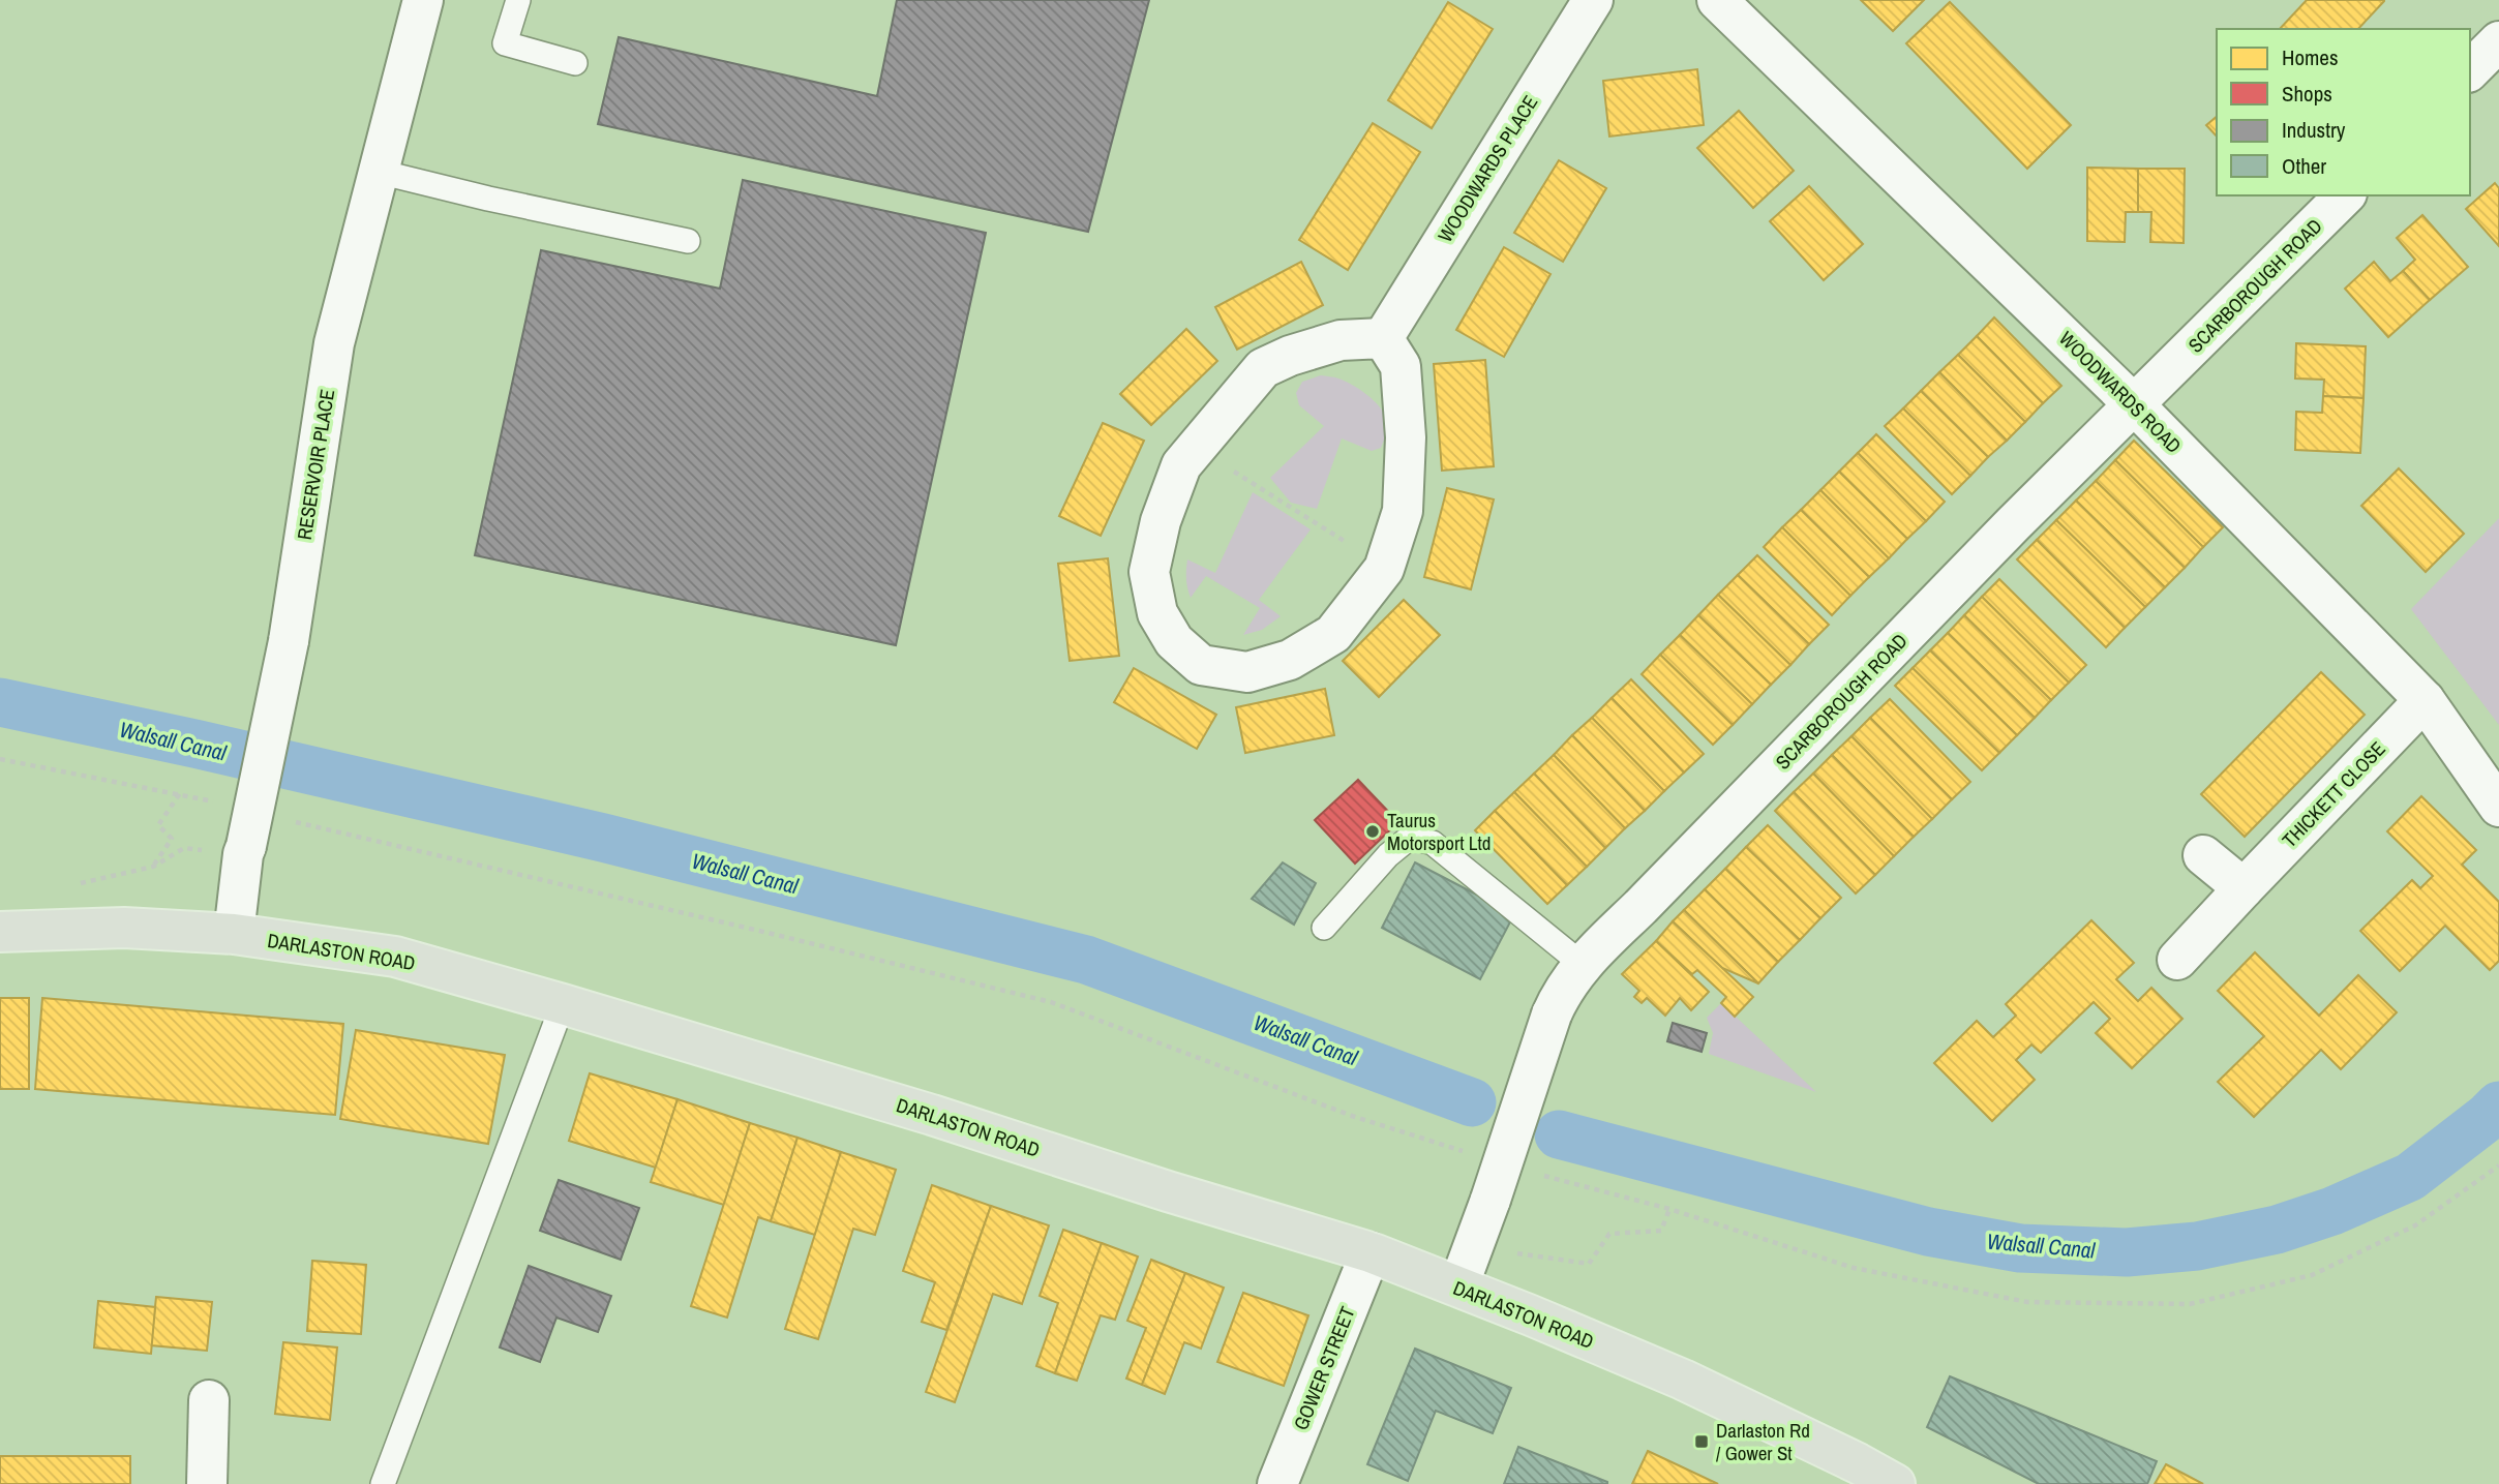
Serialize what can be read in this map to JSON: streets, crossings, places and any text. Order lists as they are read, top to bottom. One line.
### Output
{"streets":{"main road":["DARLASTON ROAD"],"street":["WOODWARDS PLACE","SCARBOROUGH ROAD","WOODWARDS ROAD","RESERVOIR PLACE","THICKETT CLOSE","GOWER STREET"]},"crossings":[["SCARBOROUGH ROAD","WOODWARDS ROAD"],["SCARBOROUGH ROAD","DARLASTON ROAD"],["WOODWARDS ROAD","THICKETT CLOSE"],["RESERVOIR PLACE","DARLASTON ROAD"],["DARLASTON ROAD","GOWER STREET"]],"water":["Walsall Canal"],"places":{"other":["Taurus Motorsport Ltd"],"transit":["Darlaston Rd / Gower St"]},"legend":["Homes","Shops","Industry","Other"]}
